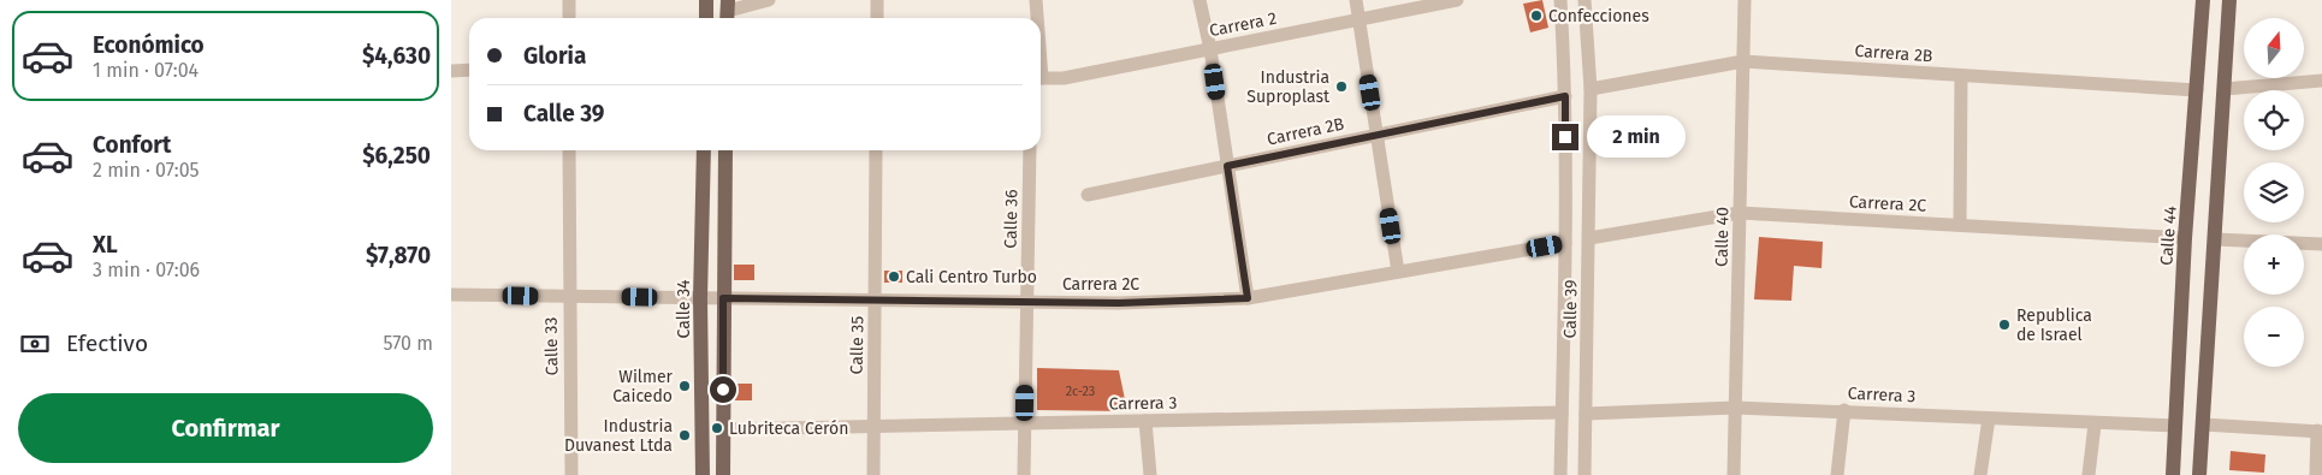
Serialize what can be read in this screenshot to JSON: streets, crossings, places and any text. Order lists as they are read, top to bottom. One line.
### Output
{"streets":{"main road":["Calle 44","Calle 34"],"street":["Carrera 2","Carrera 2B","Carrera 2C","Calle 36","Calle 40","Calle 39","Calle 35","Calle 33","Carrera 3"]},"crossings":[["Carrera 2B","Calle 44"],["Carrera 2B","Calle 40"],["Carrera 2B","Calle 39"],["Carrera 2C","Calle 36"],["Carrera 2C","Calle 44"],["Carrera 2C","Calle 40"],["Carrera 2C","Calle 34"],["Carrera 2C","Calle 39"],["Carrera 2C","Calle 35"],["Carrera 2C","Calle 33"],["Calle 36","Carrera 3"],["Calle 44","Carrera 3"],["Calle 40","Carrera 3"],["Calle 39","Carrera 3"],["Calle 35","Carrera 3"]],"places":["Confecciones","Industria Suproplast","Cali Centro Turbo","Republica de Israel","Wilmer Caicedo","Lubriteca Cerón","Industria Duvanest Ltda"],"house_numbers":["2c-23"],"north":"top","page":{"list":[{"name":"Económico","note":"1 min · 07:04","value":"$4,630"},{"name":"Confort","note":"2 min · 07:05","value":"$6,250"},{"name":"XL","note":"3 min · 07:06","value":"$7,870"}],"map_buttons":["+","−"],"banner":["Gloria","Calle 39"],"bubble":"2 min","pay":["Efectivo","570 m"],"buttons":"Confirmar"}}
